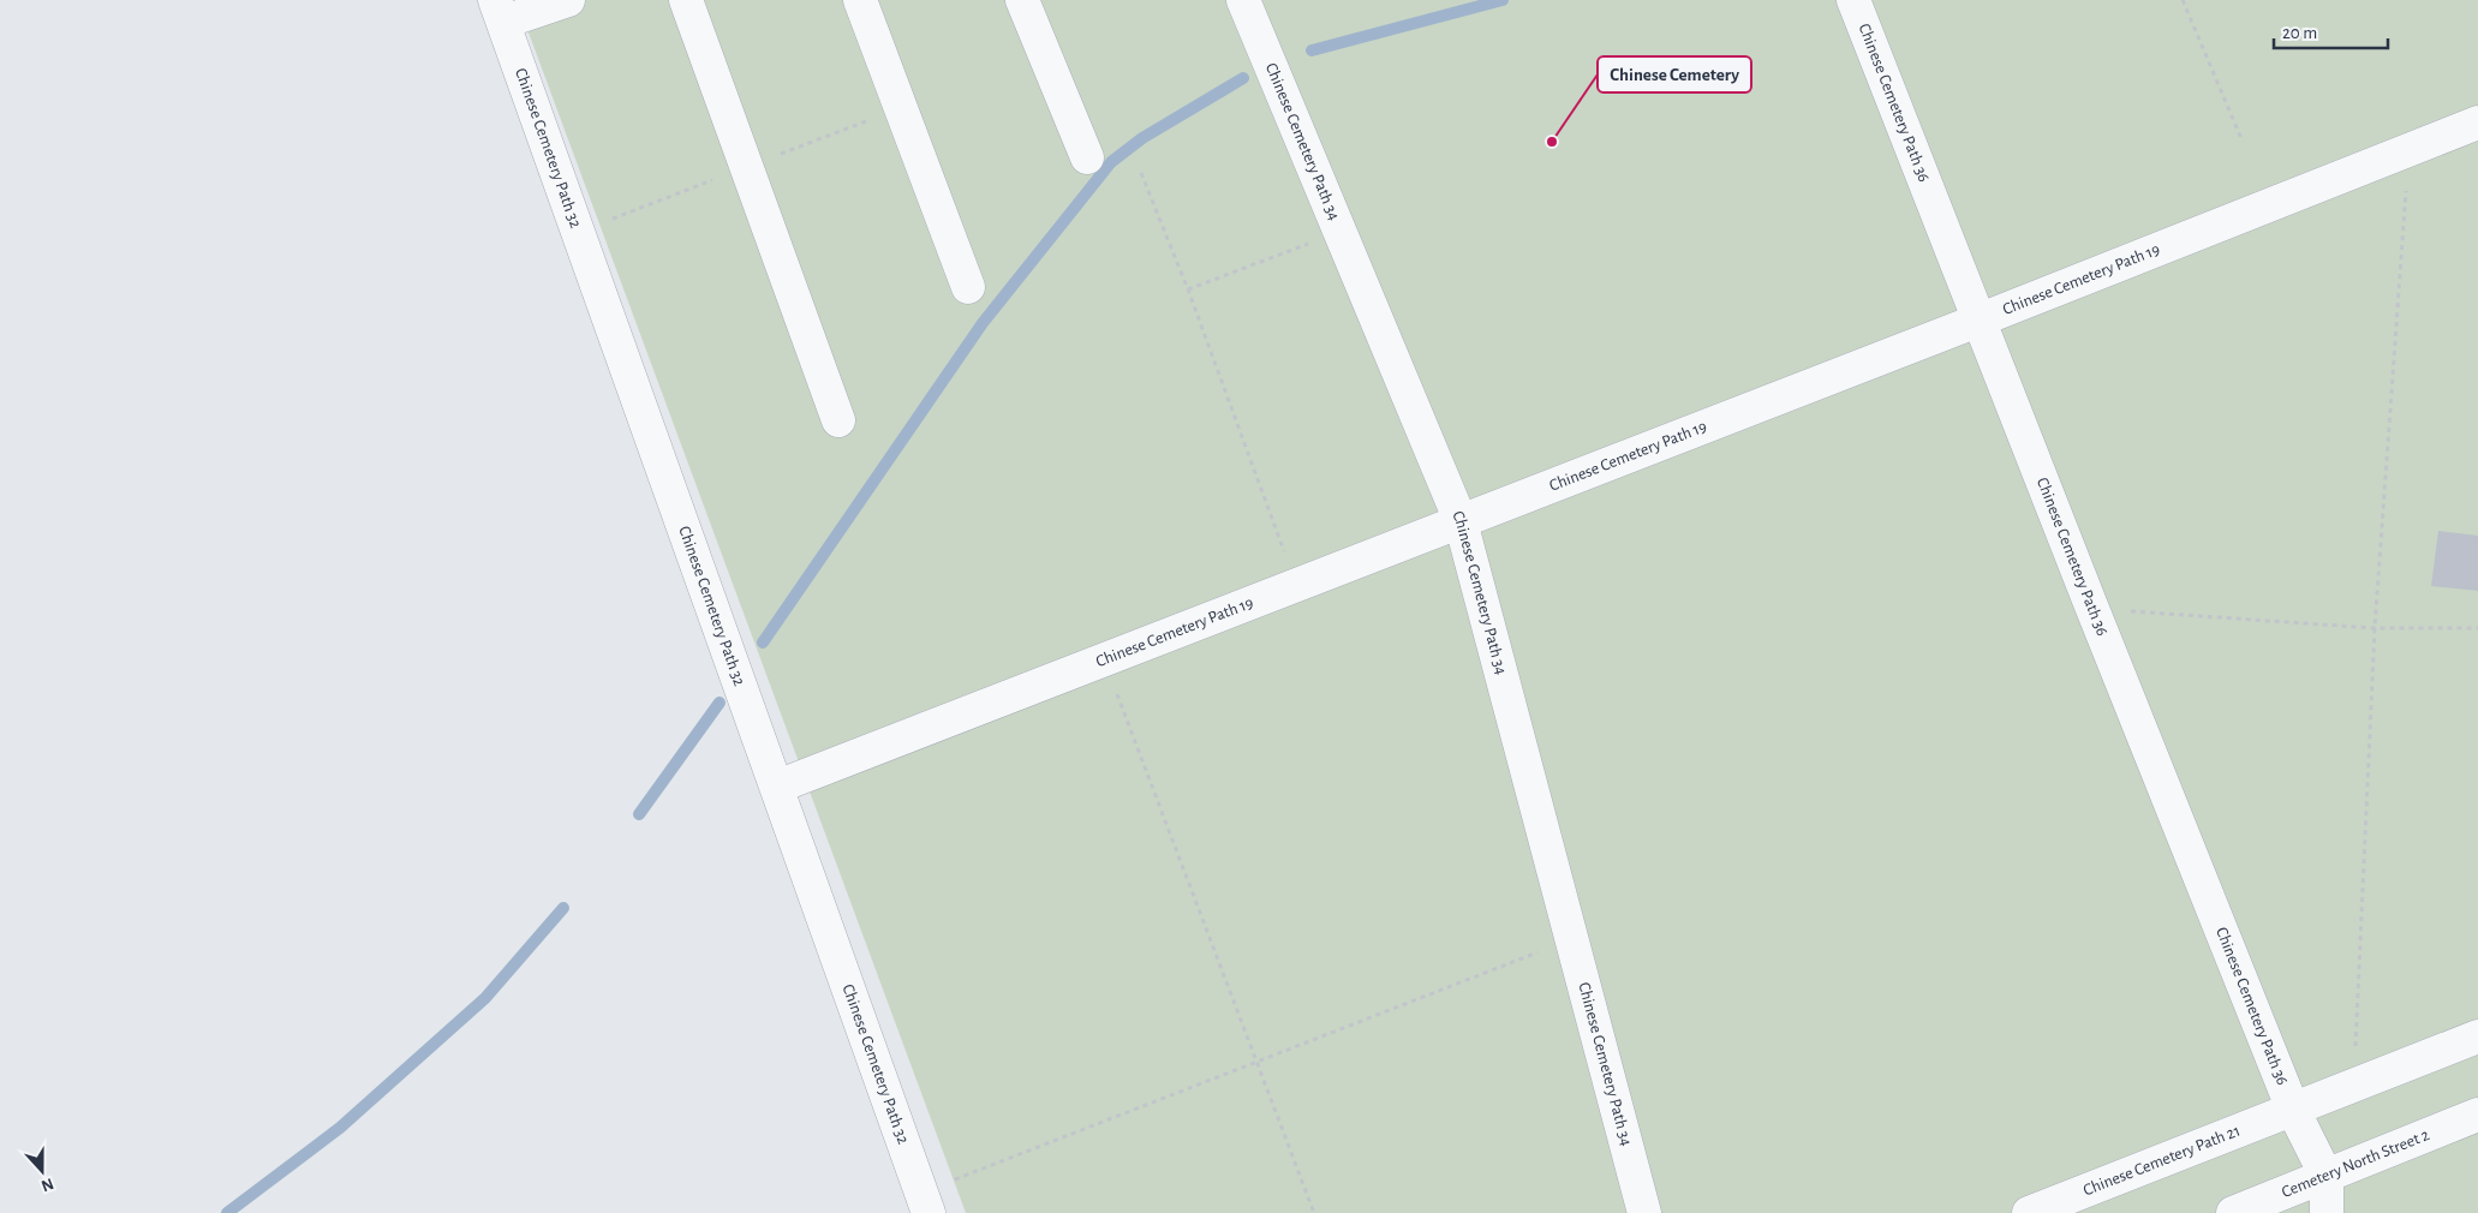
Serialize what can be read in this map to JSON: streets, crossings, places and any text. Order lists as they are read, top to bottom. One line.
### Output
{"streets":{"lane":["Chinese Cemetery Path 36","Chinese Cemetery Path 34","Chinese Cemetery Path 32","Chinese Cemetery Path 19","Chinese Cemetery Path 21","Cemetery North Street 2"]},"crossings":[["Chinese Cemetery Path 36","Chinese Cemetery Path 19"],["Chinese Cemetery Path 36","Chinese Cemetery Path 21"],["Chinese Cemetery Path 36","Cemetery North Street 2"],["Chinese Cemetery Path 34","Chinese Cemetery Path 19"],["Chinese Cemetery Path 32","Chinese Cemetery Path 19"]],"places":["Chinese Cemetery"],"scale_bar":"20 m","north":"bottom"}
